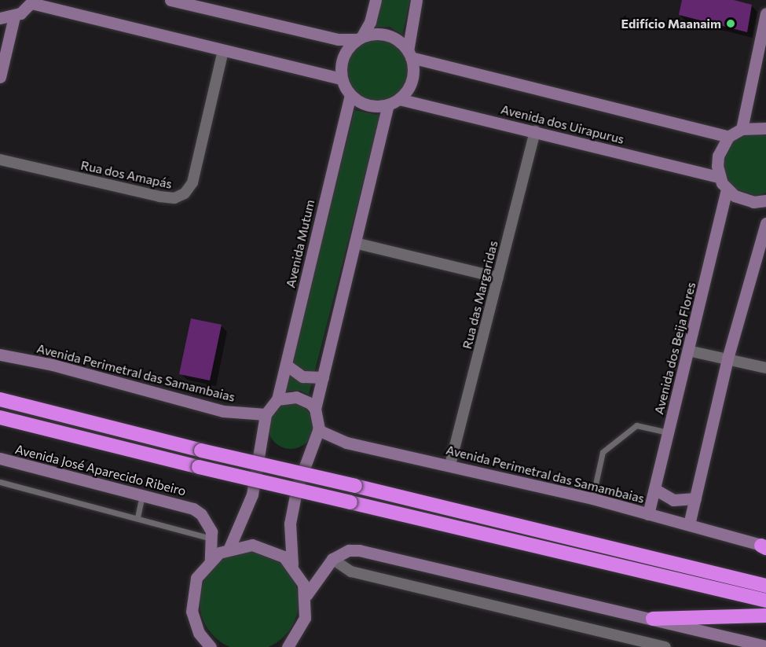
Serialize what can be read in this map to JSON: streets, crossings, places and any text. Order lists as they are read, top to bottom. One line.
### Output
{"streets":{"street":["Avenida dos Uirapurus","Rua dos Amapás","Avenida Mutum","Rua das Margaridas","Avenida dos Beija Flores","Avenida Perimetral das Samambaias","Avenida José Aparecido Ribeiro"]},"crossings":[["Avenida dos Uirapurus","Avenida Mutum"],["Avenida dos Uirapurus","Rua das Margaridas"],["Rua das Margaridas","Avenida Perimetral das Samambaias"],["Avenida dos Beija Flores","Avenida Perimetral das Samambaias"]],"places":["Edifício Maanaim"]}
